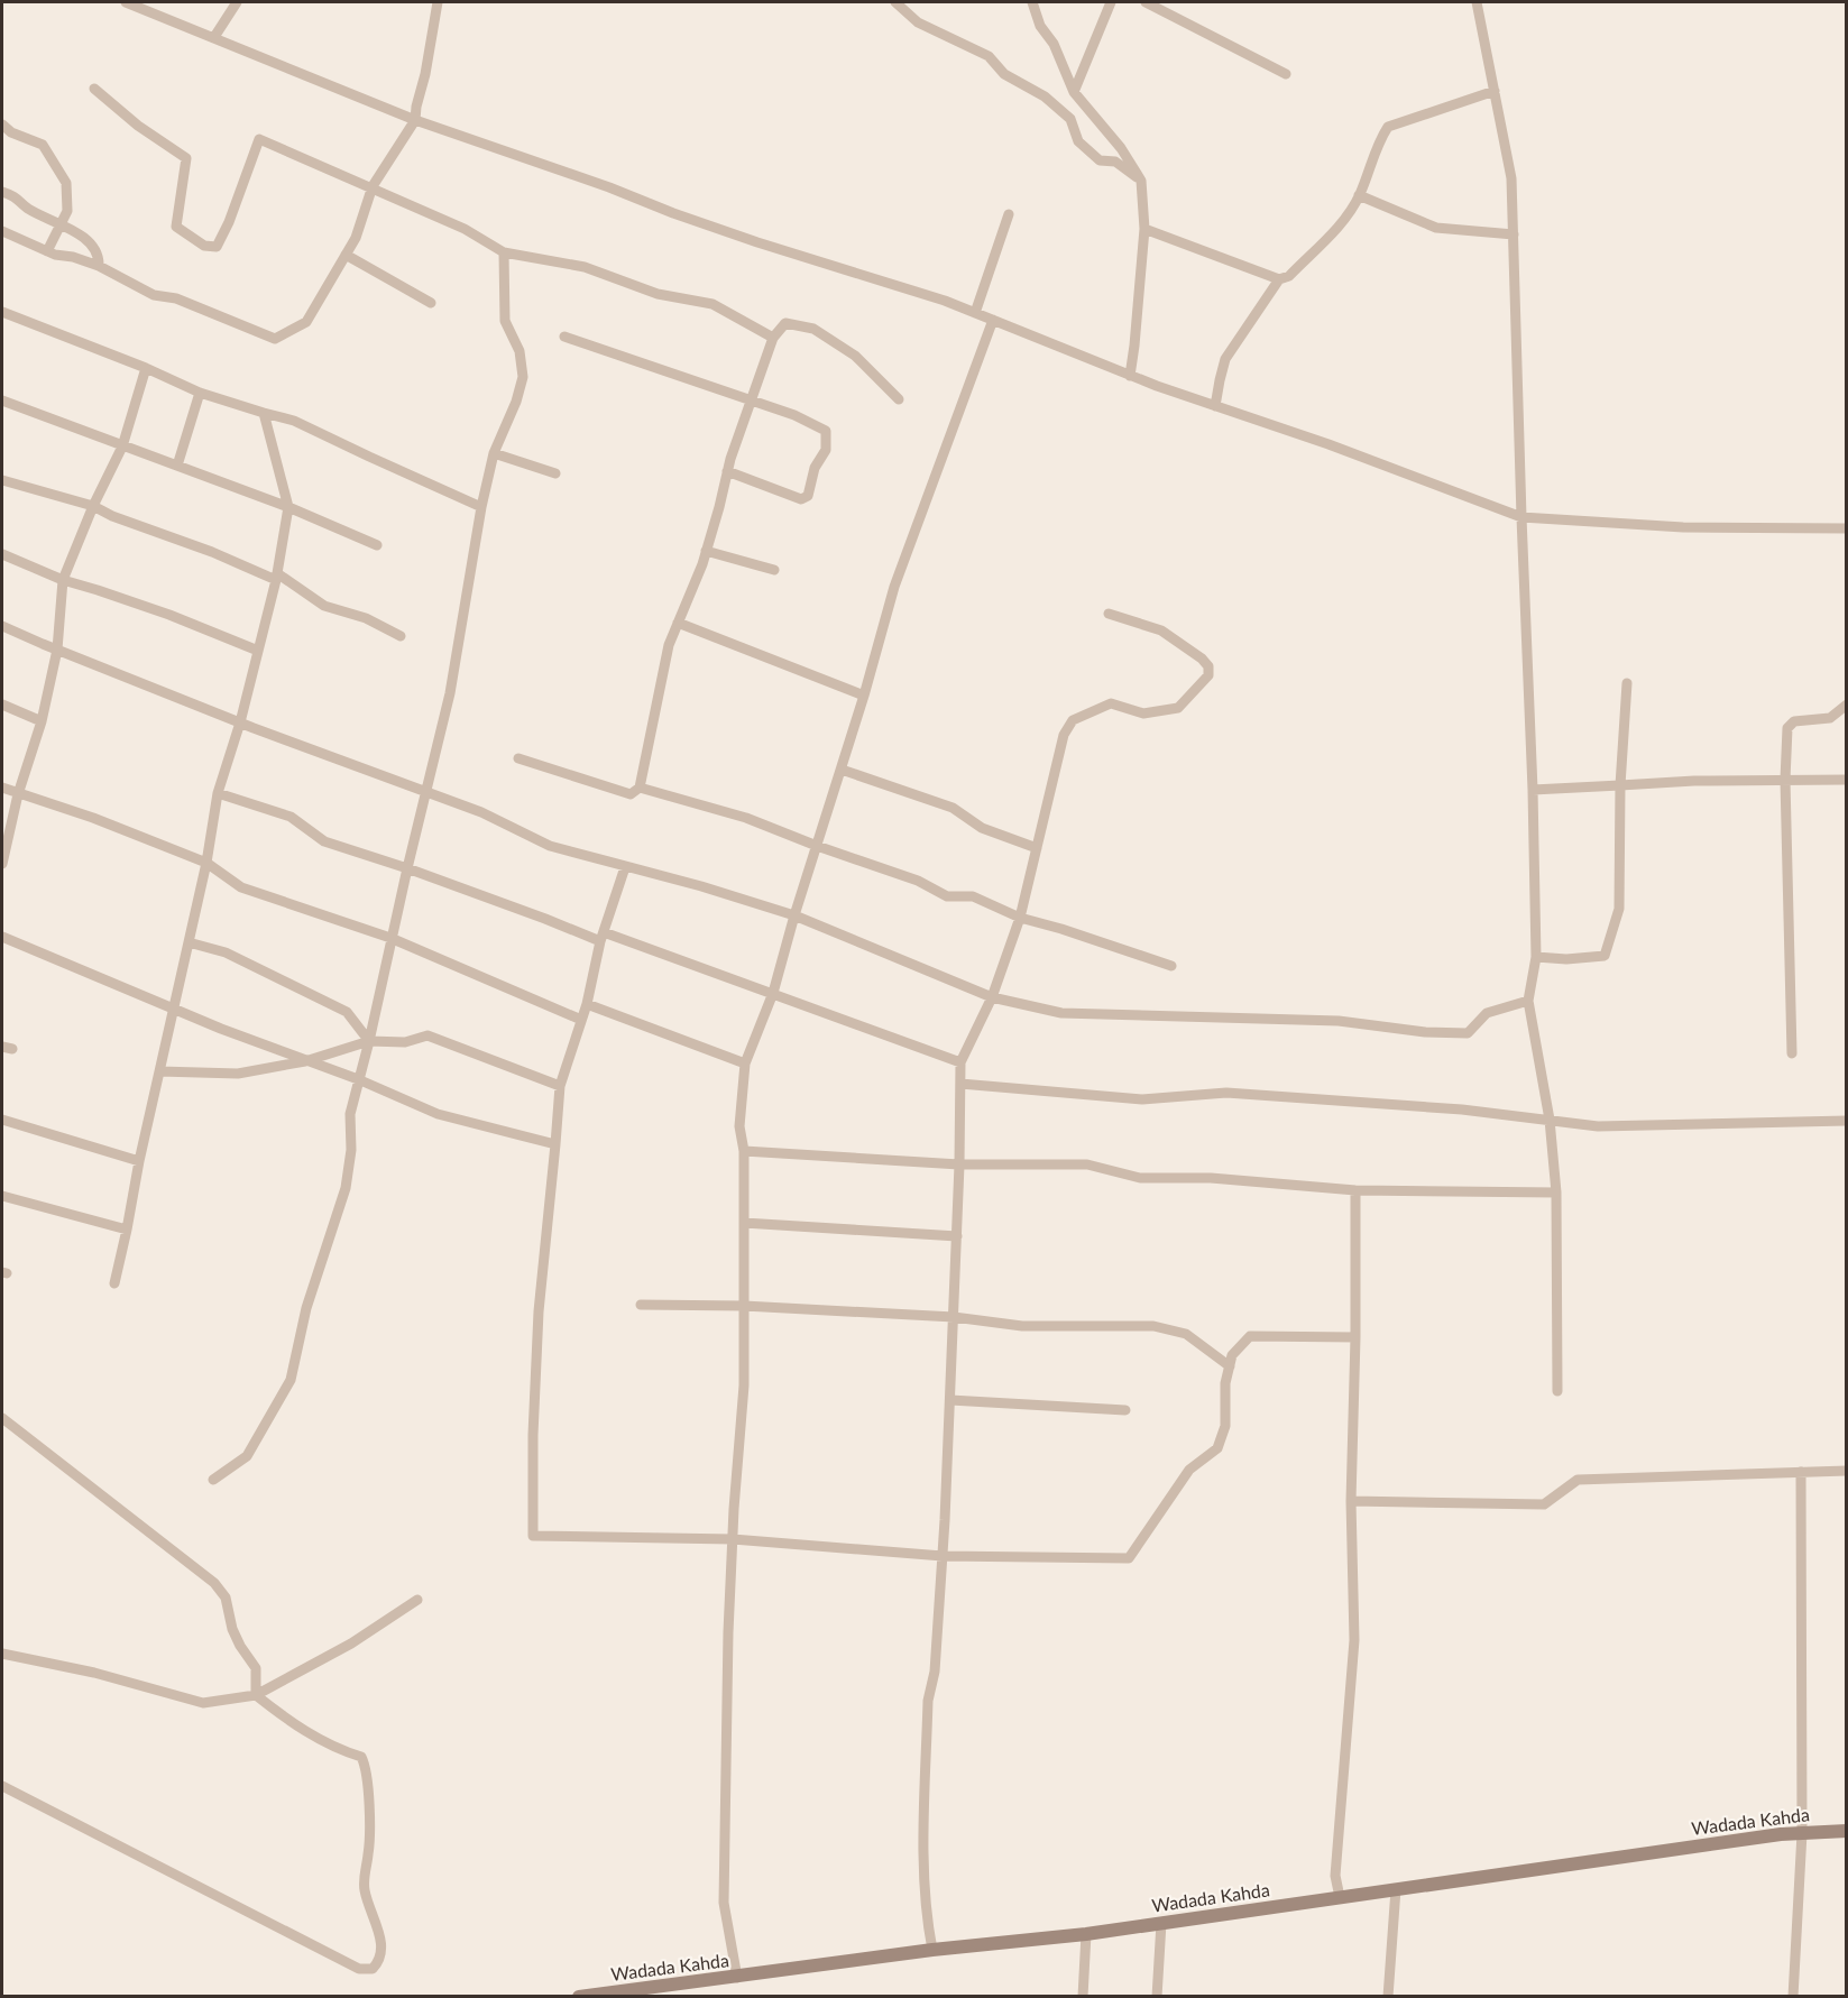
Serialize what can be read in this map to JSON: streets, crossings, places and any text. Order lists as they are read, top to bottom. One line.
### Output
{"streets":{"main road":["Wadada Kahda"]}}
